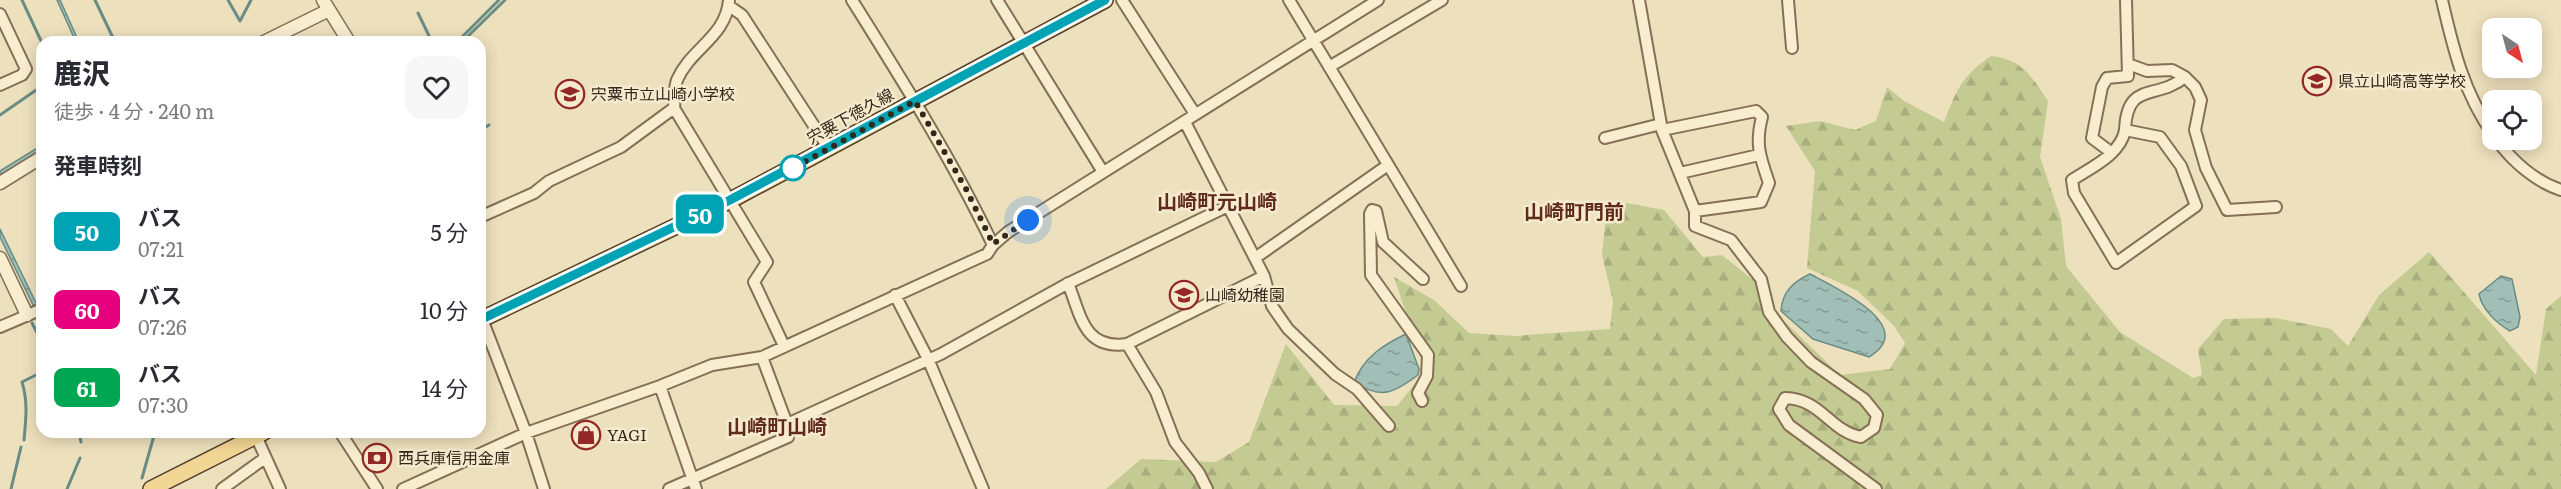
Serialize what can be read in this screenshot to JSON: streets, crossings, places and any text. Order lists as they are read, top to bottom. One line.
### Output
{"streets":{"main road":["宍粟下徳久線"]},"districts":["山崎町元山崎","山崎町門前","山崎町山崎"],"places":{"school or university":["県立山崎高等学校","宍粟市立山崎小学校","山崎幼稚園"],"shop":["YAGI"],"bank":["西兵庫信用金庫"]},"lines":["bus line 50"],"north":"bottom right","page":{"on_map":"50","heading":[["鹿沢","徒歩 · 4 分 · 240 m"],"発車時刻"],"list":[{"mark":"50","name":"バス","note":"07:21","value":"5 分"},{"mark":"60","name":"バス","note":"07:26","value":"10 分"},{"mark":"61","name":"バス","note":"07:30","value":"14 分"}]}}
